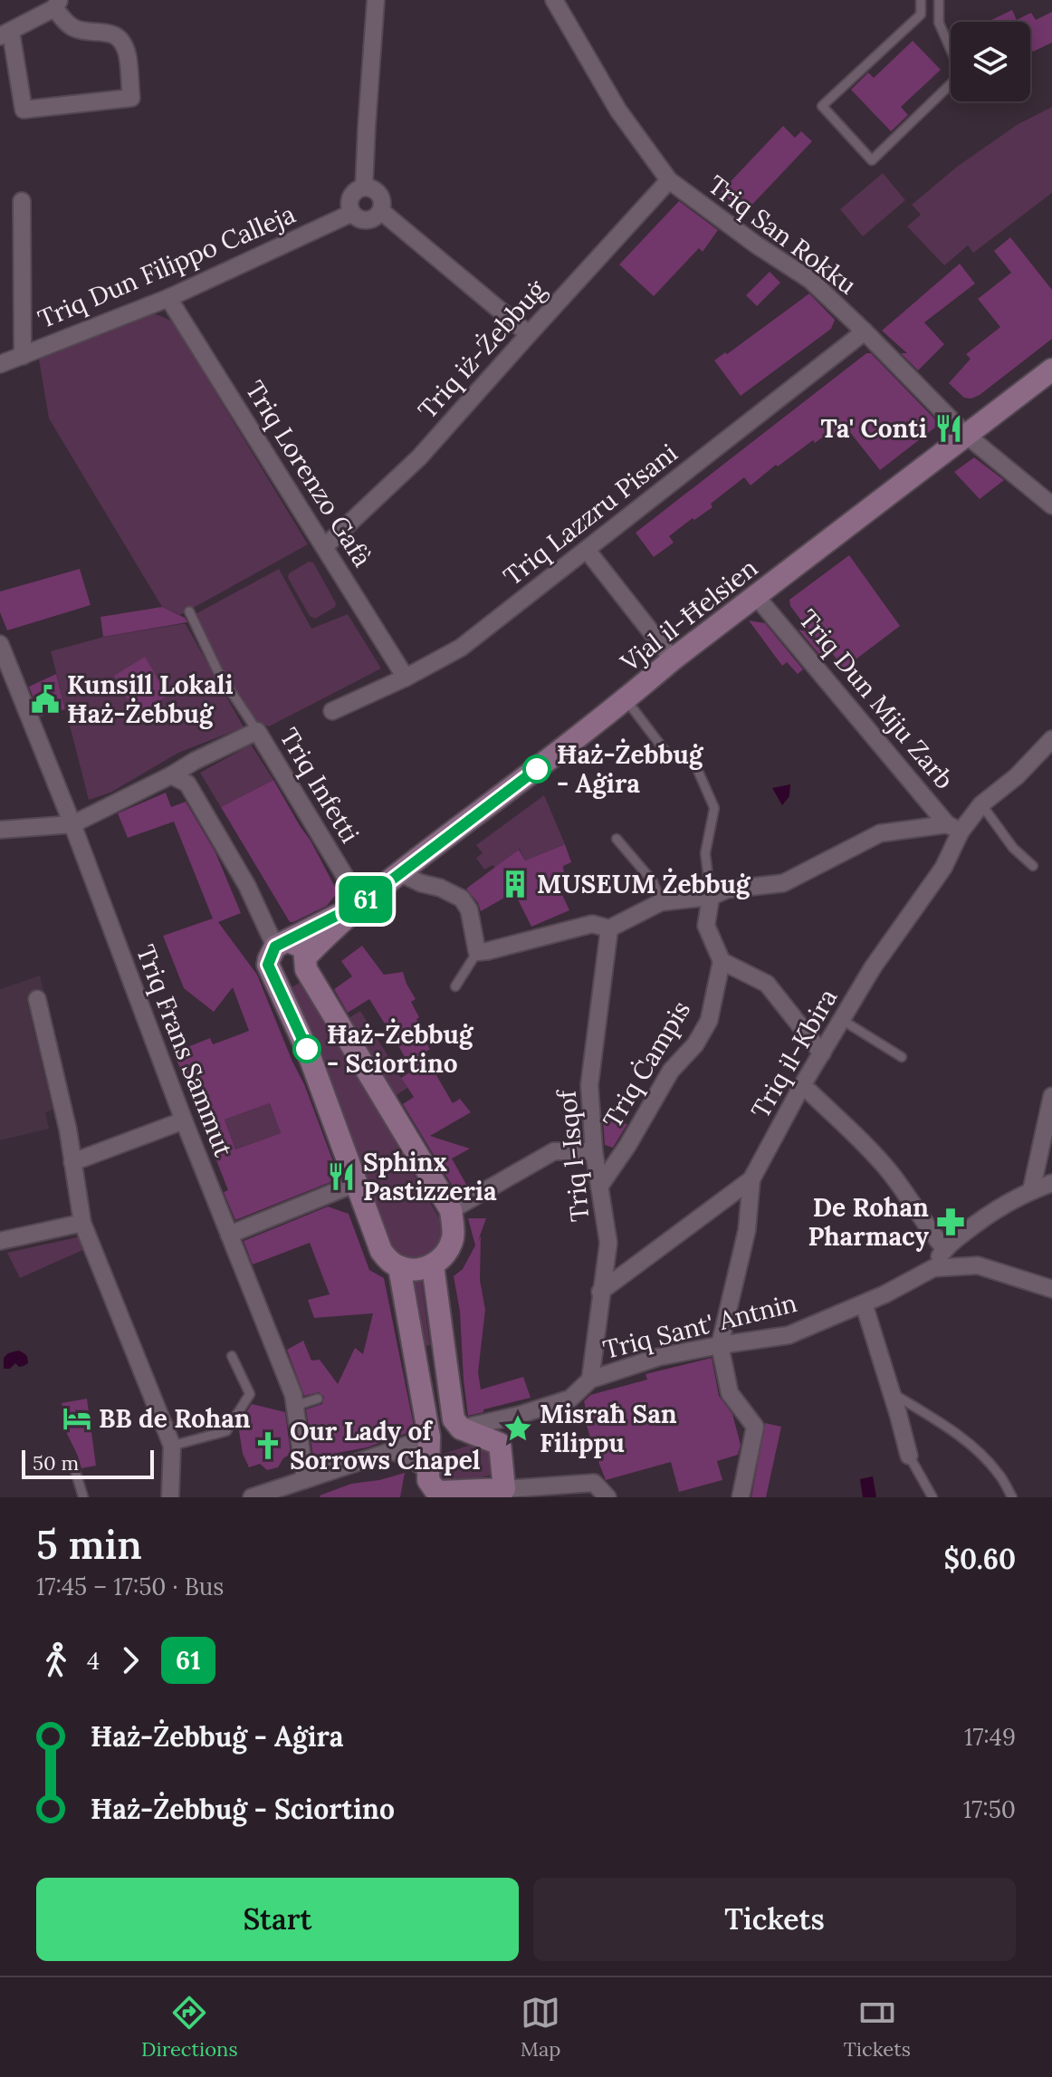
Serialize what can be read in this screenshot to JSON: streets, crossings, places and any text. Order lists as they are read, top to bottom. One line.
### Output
{"streets":{"street":["Triq San Rokku","Triq Dun Filippo Calleja","Triq iż-Żebbuġ","Triq Lorenzo Gafà","Triq Lazzru Pisani","Vjal il-Ħelsien","Triq Dun Miju Zarb","Triq Infetti","Triq Frans Sammut","Triq il-Kbira","Triq Ċampis","Triq l-Isqof","Triq Sant' Antnin"]},"crossings":[["Triq San Rokku","Triq iż-Żebbuġ"],["Triq San Rokku","Triq Lazzru Pisani"],["Triq San Rokku","Vjal il-Ħelsien"],["Triq Dun Filippo Calleja","Triq Lorenzo Gafà"],["Triq iż-Żebbuġ","Triq Lorenzo Gafà"],["Triq Lorenzo Gafà","Triq Lazzru Pisani"],["Vjal il-Ħelsien","Triq Dun Miju Zarb"],["Vjal il-Ħelsien","Triq Infetti"],["Triq Dun Miju Zarb","Triq il-Kbira"],["Triq il-Kbira","Triq l-Isqof"],["Triq Ċampis","Triq l-Isqof"]],"places":{"restaurant":["Ta' Conti","Sphinx Pastizzeria"],"public building":["Kunsill Lokali Ħaż-Żebbuġ"],"other":["Ħaż-Żebbuġ - Aġira","Ħaż-Żebbuġ - Sciortino"],"building":["MUSEUM Żebbuġ"],"pharmacy":["De Rohan Pharmacy"],"hotel":["BB de Rohan"],"place":["Misraħ San Filippu"],"church":["Our Lady of Sorrows Chapel"]},"lines":["bus line 61"],"scale_bar":"50 m","page":{"on_map":"61","scale":"50 m","heading":["5 min","17:45 – 17:50 · Bus","$0.60"],"legs":["4","61"],"list":[{"name":"Ħaż-Żebbuġ - Aġira","value":"17:49"},{"name":"Ħaż-Żebbuġ - Sciortino","value":"17:50"}],"buttons":["Start","Tickets"],"tabs":["Directions","Map","Tickets"]}}
